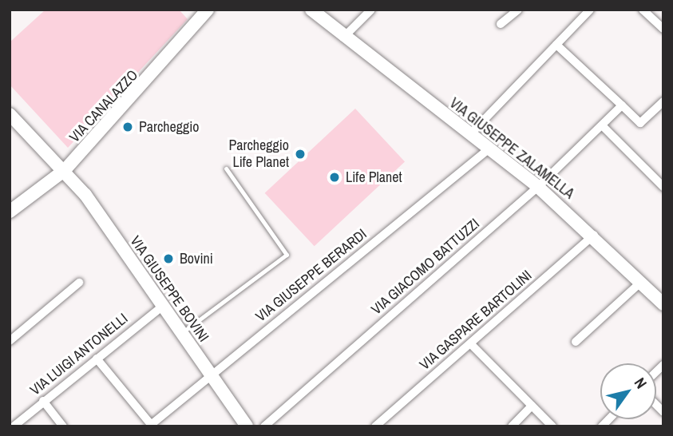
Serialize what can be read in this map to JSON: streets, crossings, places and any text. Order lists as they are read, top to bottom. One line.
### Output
{"streets":{"street":["VIA CANALAZZO","VIA GIUSEPPE ZALAMELLA","VIA GIACOMO BATTUZZI","VIA GIUSEPPE BERARDI","VIA GIUSEPPE BOVINI","VIA GASPARE BARTOLINI","VIA LUIGI ANTONELLI"]},"crossings":[["VIA CANALAZZO","VIA GIUSEPPE BOVINI"],["VIA GIUSEPPE ZALAMELLA","VIA GIACOMO BATTUZZI"],["VIA GIUSEPPE ZALAMELLA","VIA GIUSEPPE BERARDI"],["VIA GIUSEPPE ZALAMELLA","VIA GASPARE BARTOLINI"],["VIA GIUSEPPE BERARDI","VIA GIUSEPPE BOVINI"],["VIA GIUSEPPE BOVINI","VIA LUIGI ANTONELLI"]],"places":["Parcheggio","Parcheggio Life Planet","Life Planet","Bovini"],"north":"top right"}
